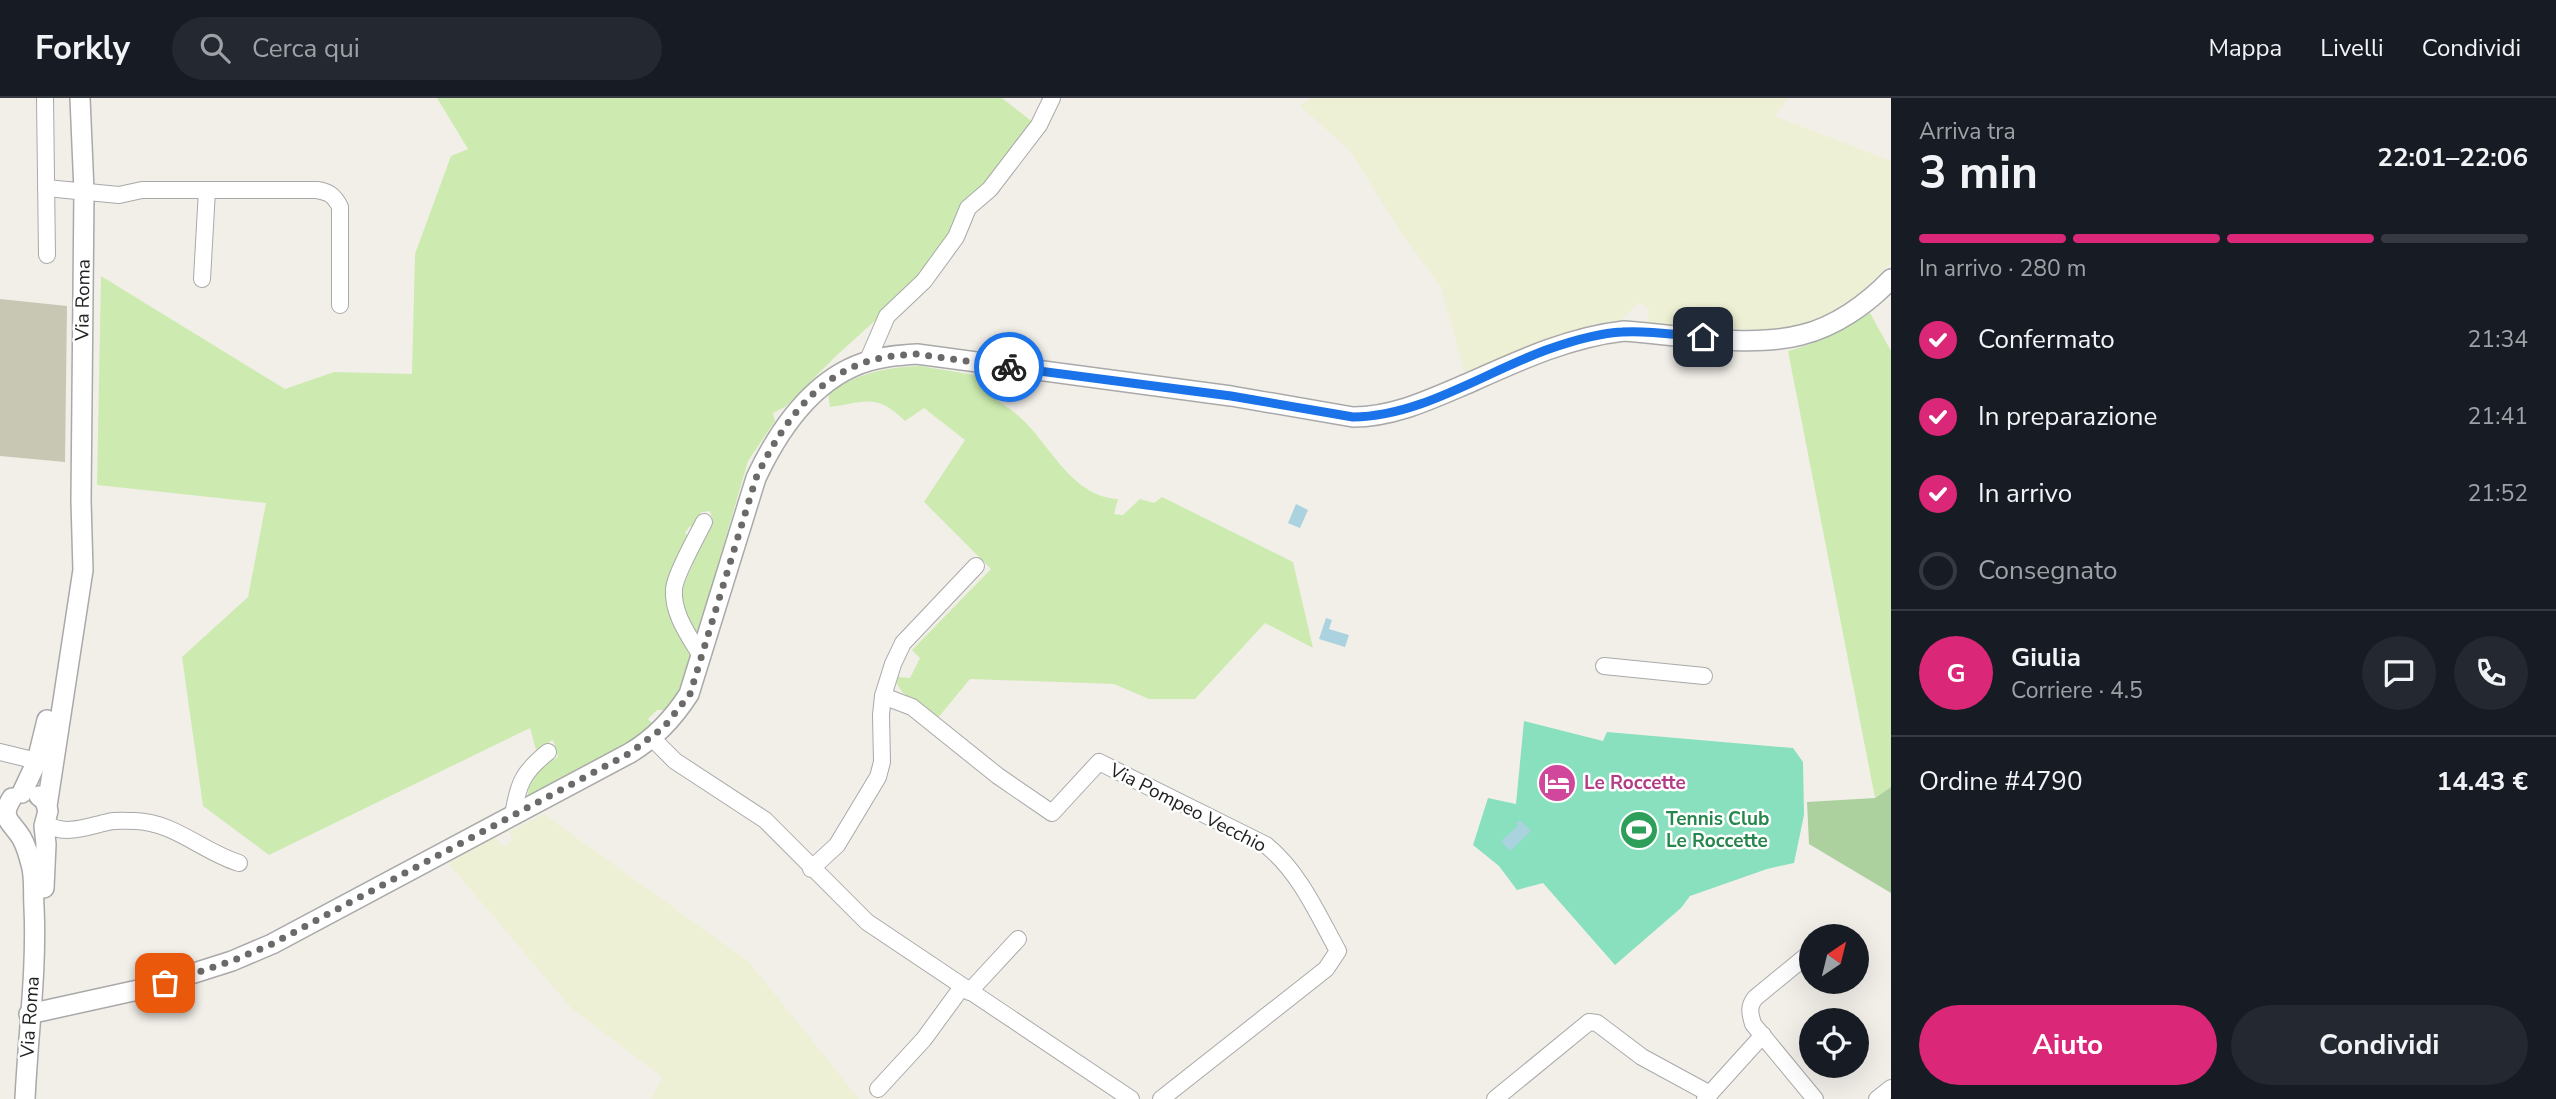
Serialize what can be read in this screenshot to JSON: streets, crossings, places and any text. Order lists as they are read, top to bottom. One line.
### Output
{"streets":{"street":["Via Roma","Via Pompeo Vecchio"]},"places":{"hotel":["Le Roccette"],"sports":["Tennis Club Le Roccette"]},"north":"top right","page":{"header":"Forkly","search":"Cerca qui","nav":["Mappa","Livelli","Condividi"],"heading":["3 min","Arriva tra","22:01–22:06"],"panel":["Giulia","Corriere · 4.5","Ordine #4790","14.43 €"],"bar":"In arrivo · 280 m","list":[["Confermato","21:34"],["In preparazione","21:41"],["In arrivo","21:52"],"Consegnato"],"round":"G","buttons":["Aiuto","Condividi"]}}
